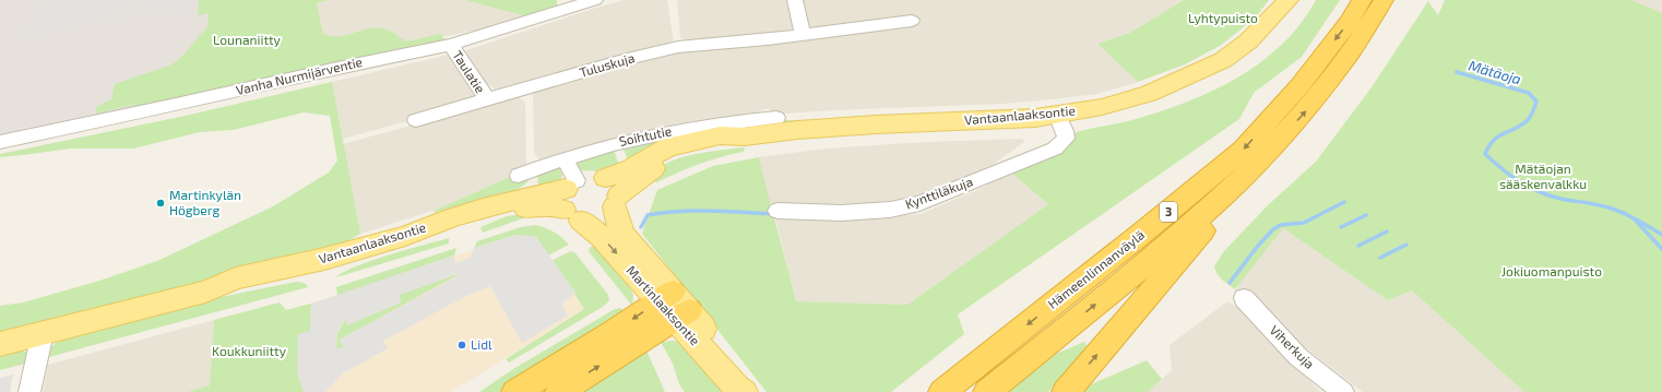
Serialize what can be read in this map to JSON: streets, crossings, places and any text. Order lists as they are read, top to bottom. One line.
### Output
{"streets":{"highway":["3","Hämeenlinnanväylä"],"main road":["Vantaanlaaksontie","Martinlaaksontie"],"street":["Tuluskuja","Taulatie","Vanha Nurmijärventie","Soihtutie","Kynttiläkuja","Viherkuja"]},"crossings":[["Tuluskuja","Taulatie"],["Taulatie","Vanha Nurmijärventie"],["Vantaanlaaksontie","Kynttiläkuja"],["Vantaanlaaksontie","Martinlaaksontie"]],"water":["Mätäoja"],"parks":["Lyhtypuisto","Lounaniitty","Mätäojan sääskenvalkku","Jokiuomanpuisto","Koukkuniitty"],"places":["Martinkylän Högberg","Lidl"]}
